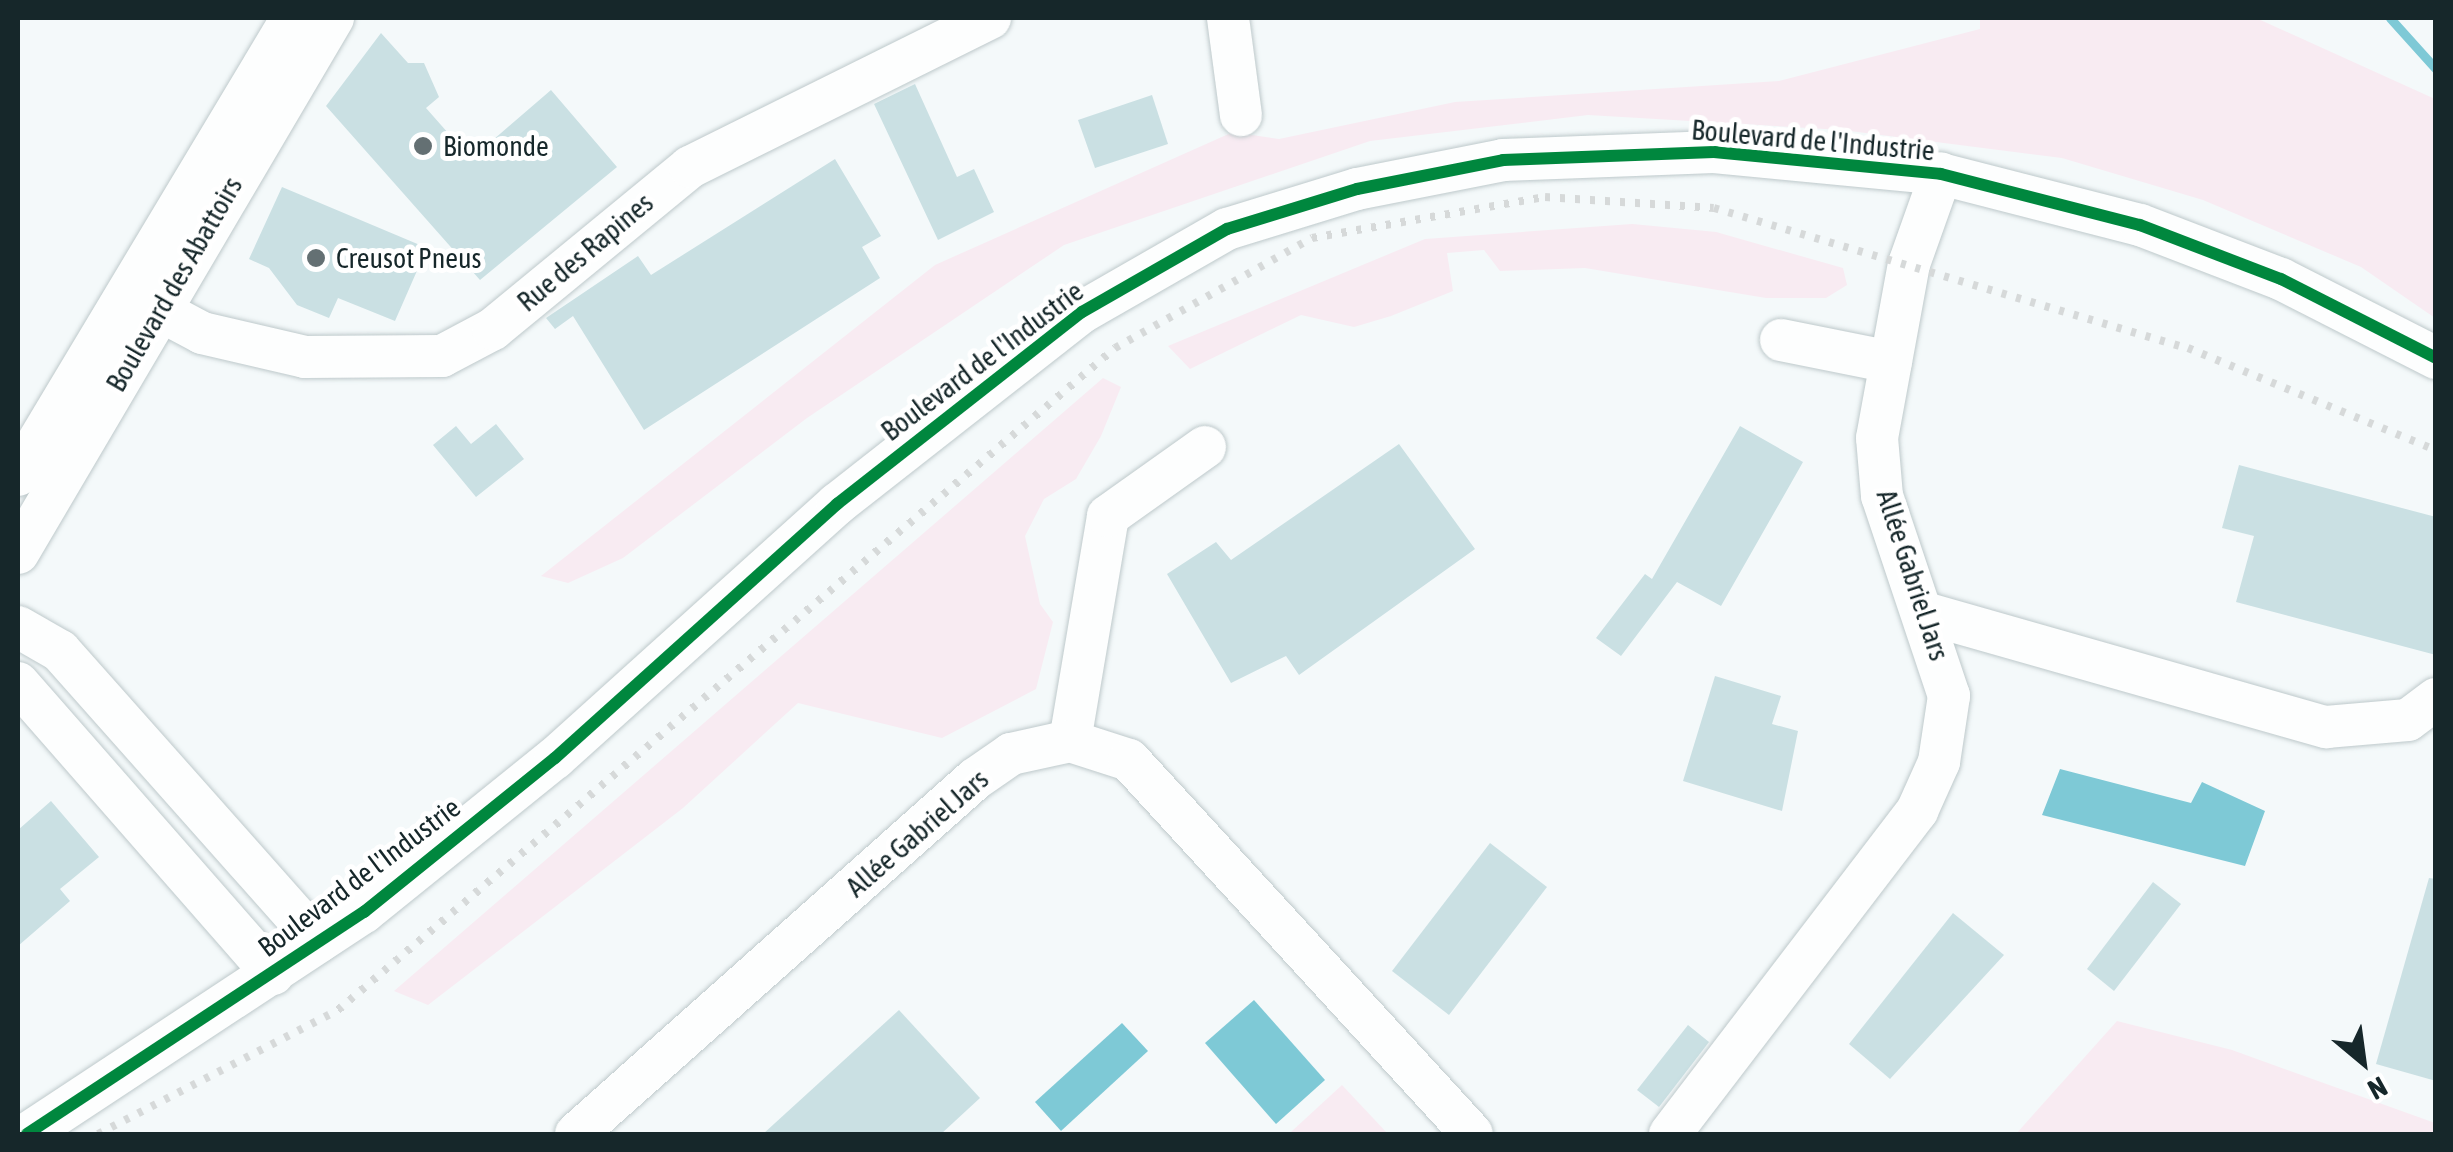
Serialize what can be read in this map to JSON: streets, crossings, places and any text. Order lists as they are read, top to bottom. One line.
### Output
{"streets":{"street":["Boulevard de l'Industrie","Rue des Rapines","Boulevard des Abattoirs","Allée Gabriel Jars"]},"crossings":[["Boulevard de l'Industrie","Allée Gabriel Jars"],["Rue des Rapines","Boulevard des Abattoirs"]],"places":["Biomonde","Creusot Pneus"],"north":"bottom right"}
